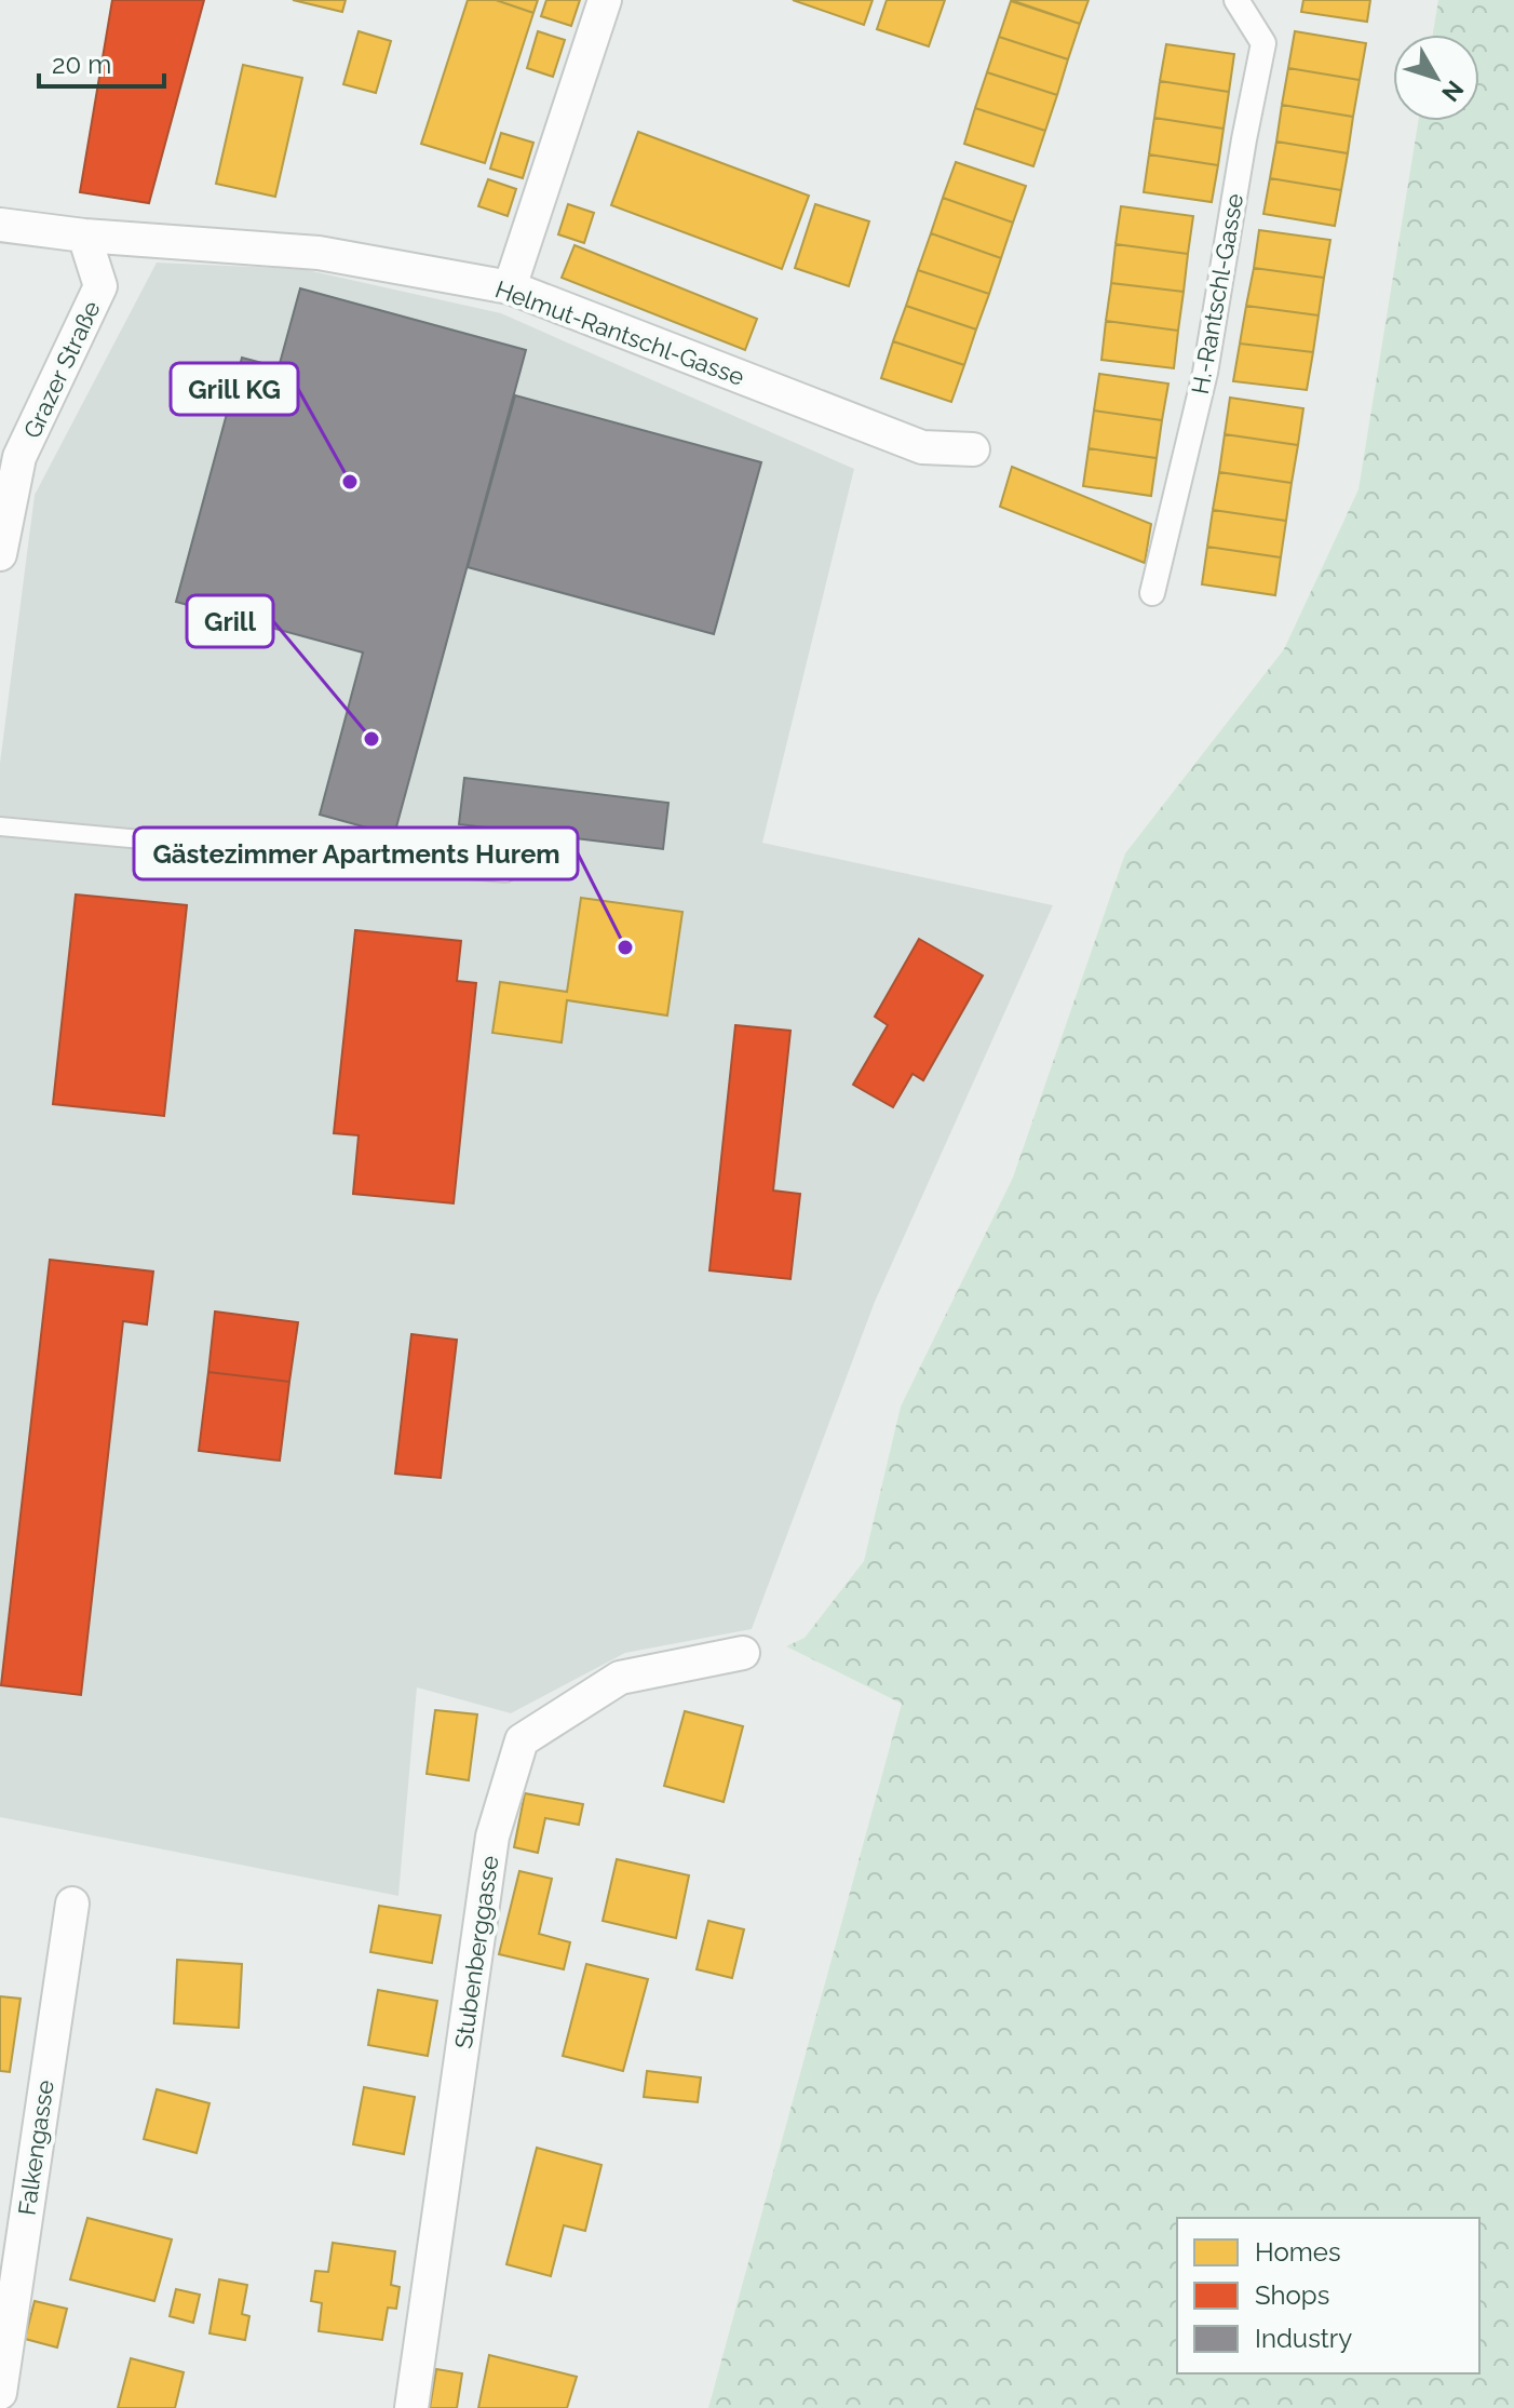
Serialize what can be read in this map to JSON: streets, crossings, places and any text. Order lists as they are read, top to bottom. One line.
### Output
{"streets":{"street":["H.-Rantschl-Gasse","Helmut-Rantschl-Gasse","Grazer Straße","Stubenberggasse","Falkengasse"]},"crossings":[["Helmut-Rantschl-Gasse","Grazer Straße"]],"places":["Grill KG","Grill","Gästezimmer Apartments Hurem"],"legend":["Homes","Shops","Industry"],"scale_bar":"20 m","north":"bottom right"}
